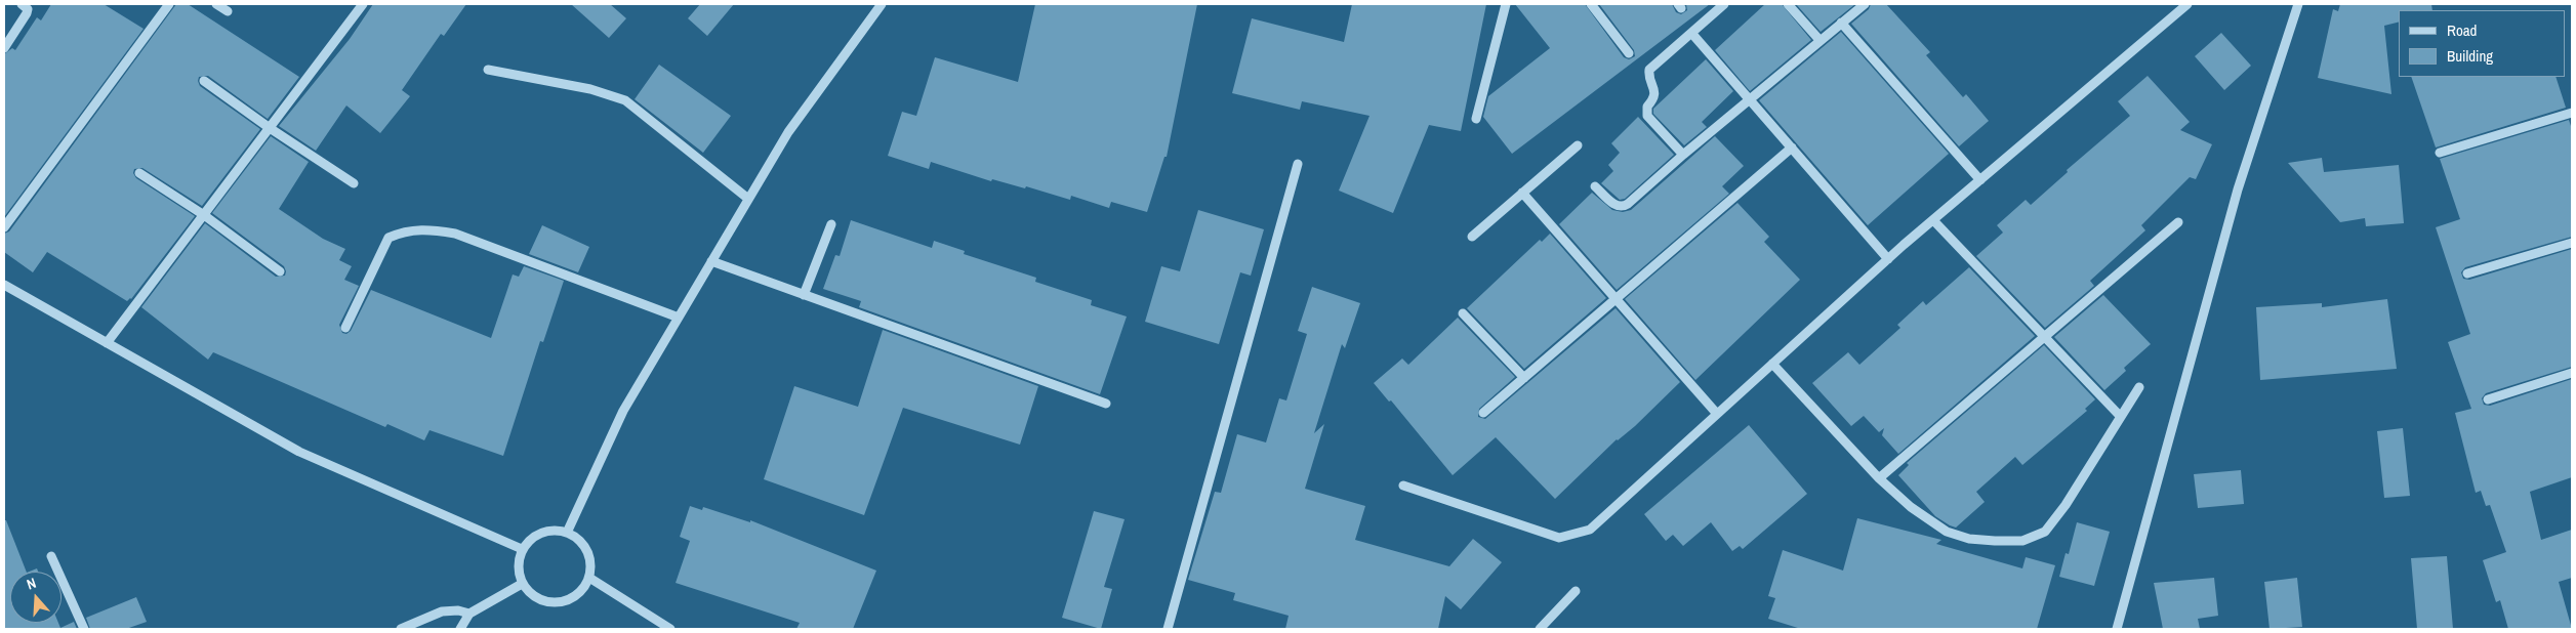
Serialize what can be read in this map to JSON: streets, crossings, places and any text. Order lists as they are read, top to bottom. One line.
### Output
{"legend":["Road","Building"],"north":"top"}
